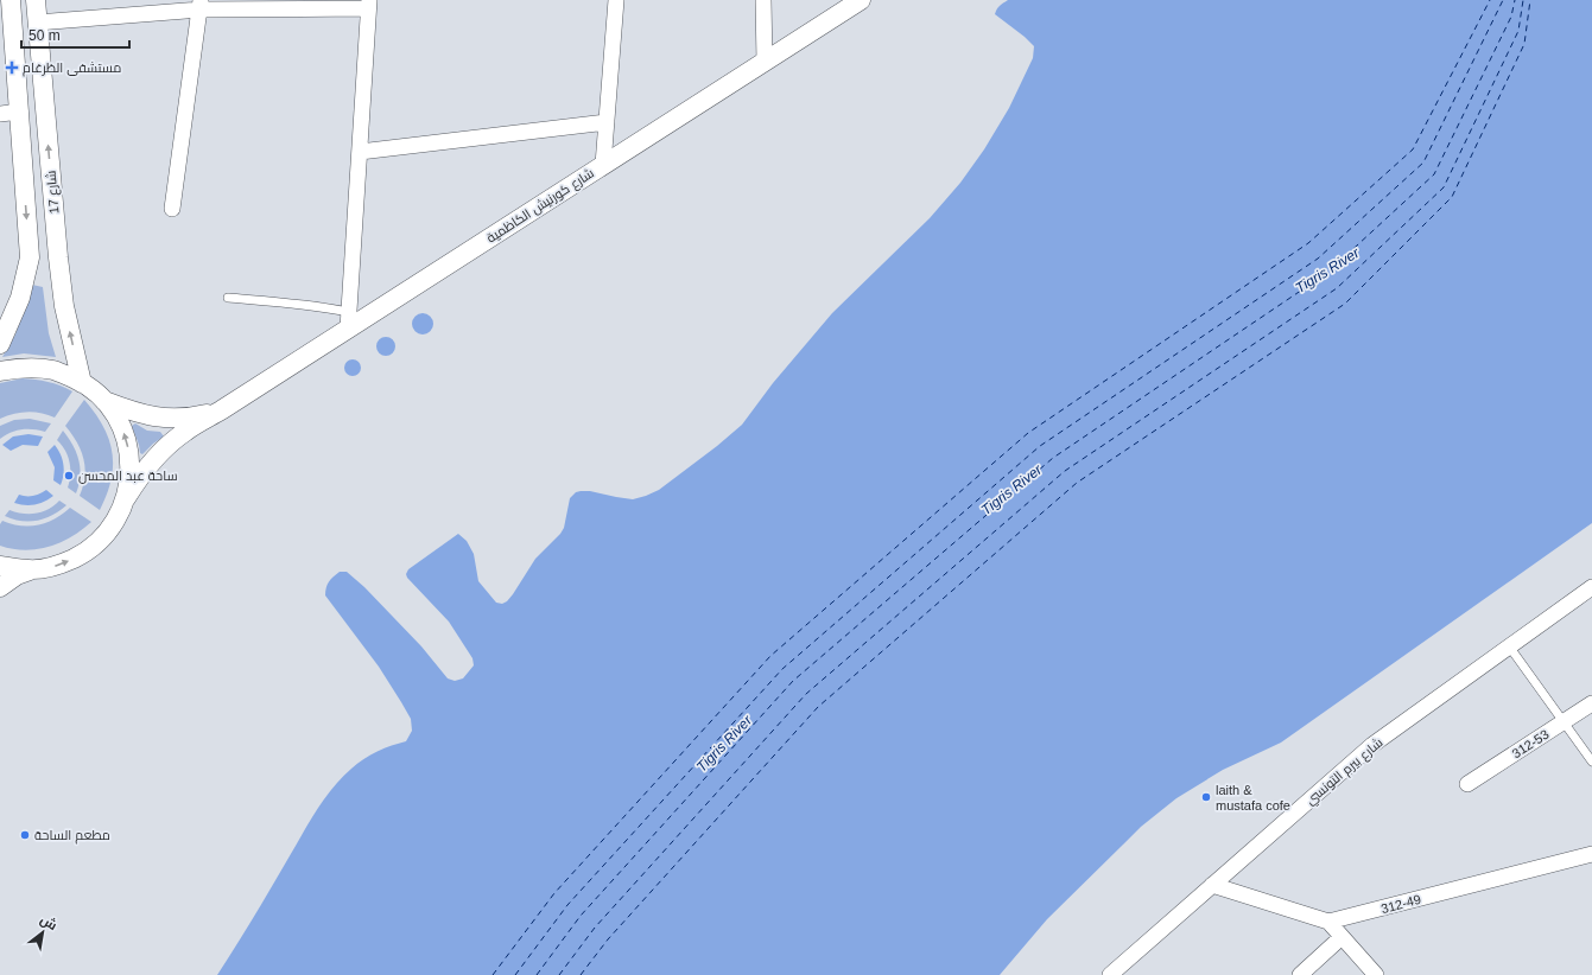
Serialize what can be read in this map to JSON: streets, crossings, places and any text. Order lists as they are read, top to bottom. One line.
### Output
{"streets":{"street":["شارع 17","شارع كورنيش الكاظمية","312-53","شارع بيرم التونسي","312-49"]},"water":["Tigris River"],"places":{"health":["مستشفى الظرغام"],"other":["ساحة عبد المحسن","laith & mustafa cofe","مطعم الساحة"]},"scale_bar":"50 m","north":"top right"}
